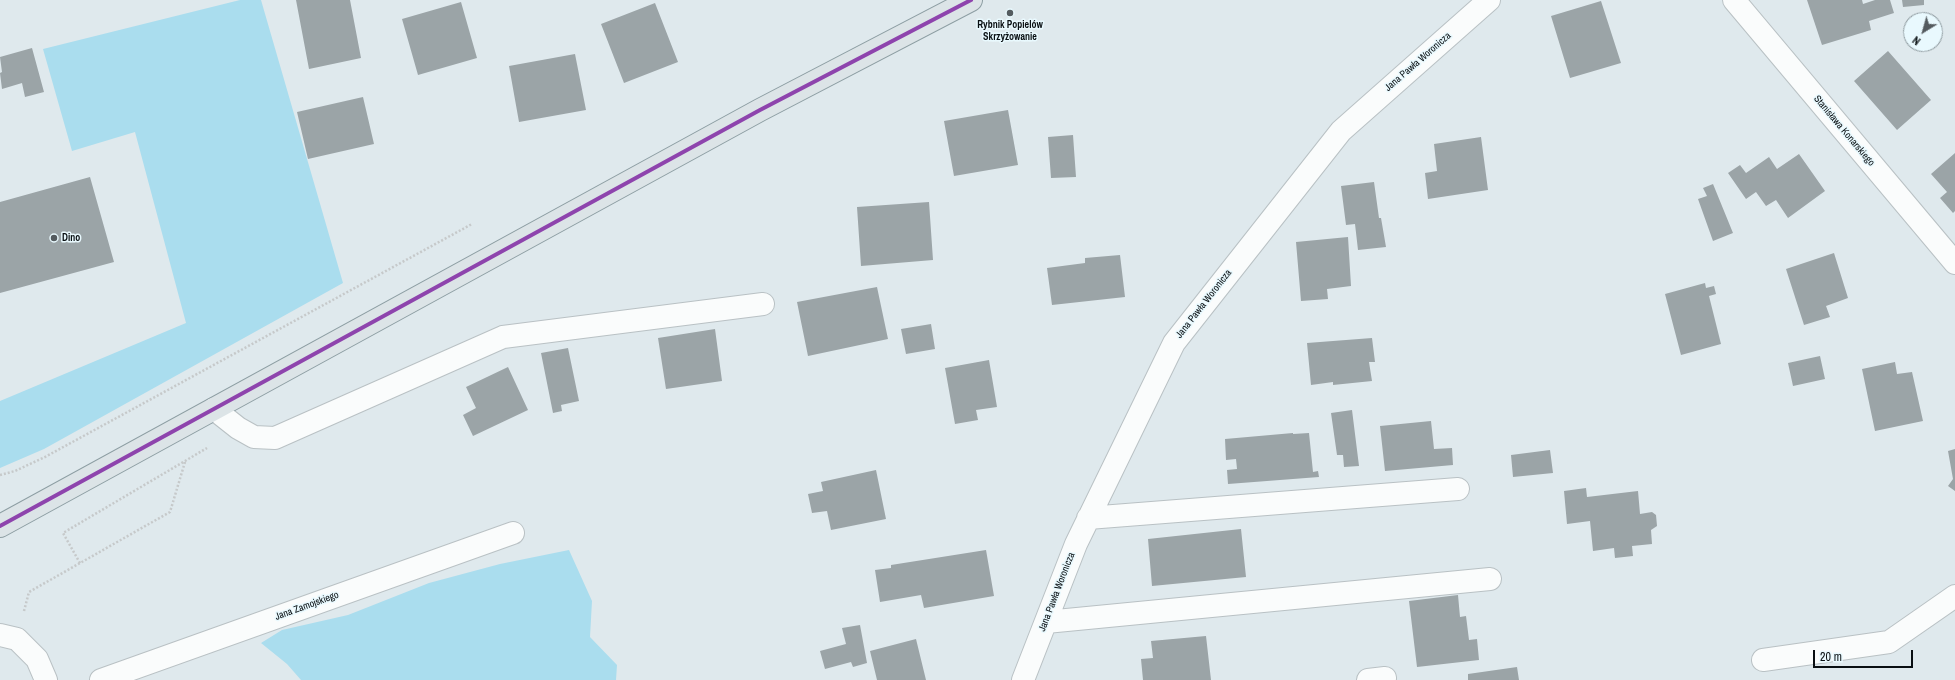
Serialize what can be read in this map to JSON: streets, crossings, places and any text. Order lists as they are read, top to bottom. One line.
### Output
{"streets":{"street":["Jana Pawła Woronicza","Stanisława Konarskiego","Jana Zamojskiego"]},"places":["Rybnik Popielów Skrzyżowanie","Dino"],"scale_bar":"20 m","north":"bottom left"}
